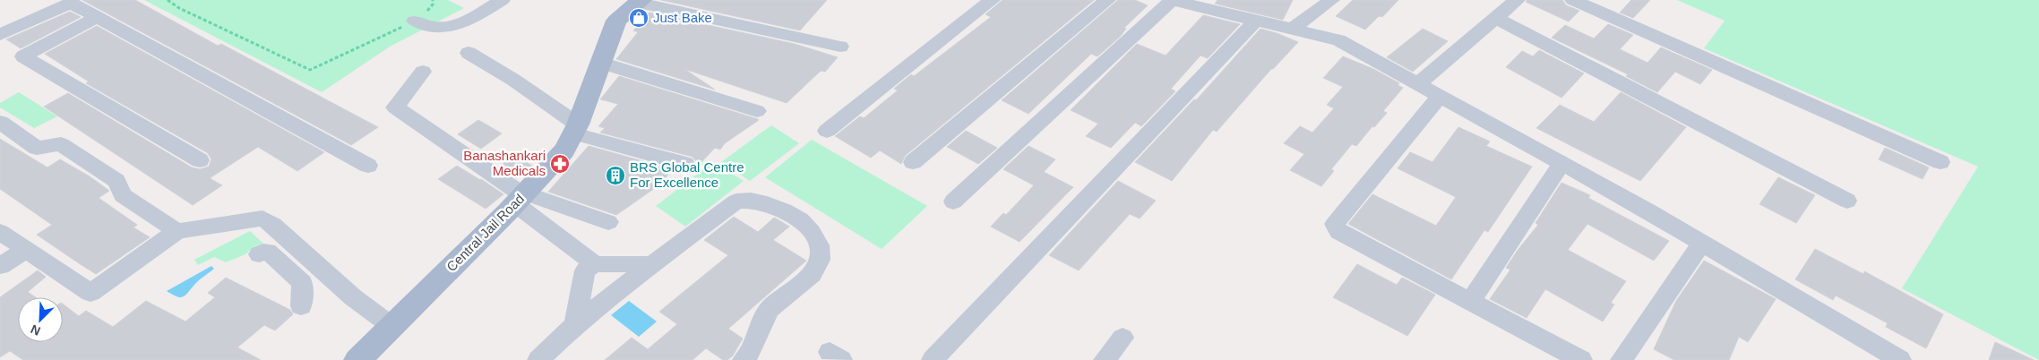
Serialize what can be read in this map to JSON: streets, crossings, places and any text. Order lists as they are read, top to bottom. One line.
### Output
{"streets":{"main road":["Central Jail Road"]},"places":{"shop":["Just Bake"],"pharmacy":["Banashankari Medicals"],"building":["BRS Global Centre For Excellence"]},"north":"bottom left"}
